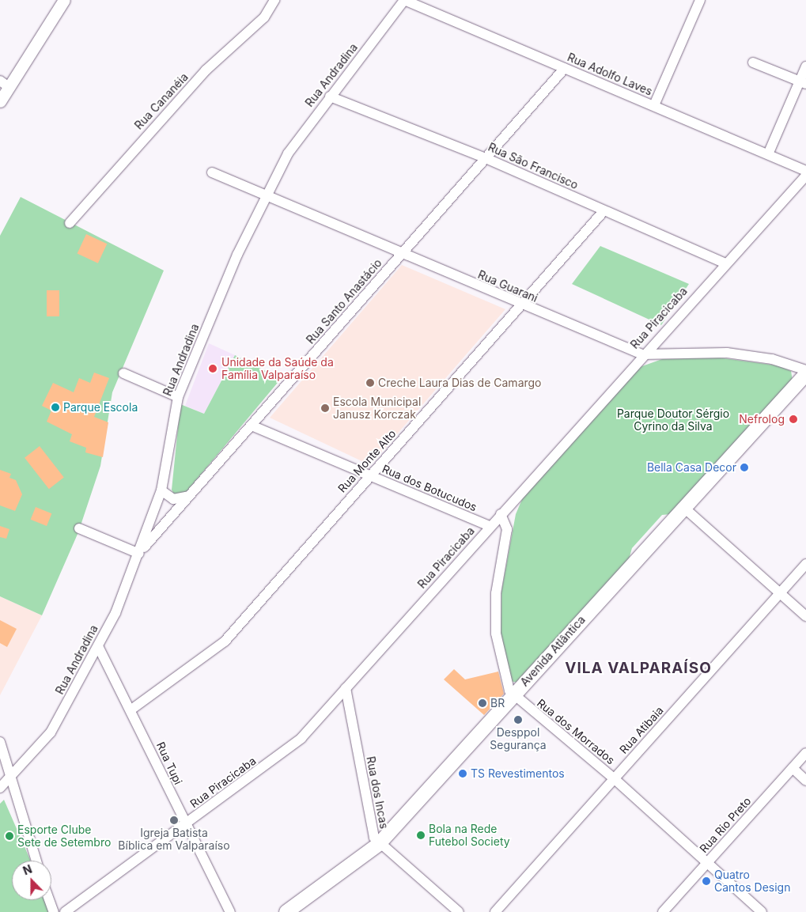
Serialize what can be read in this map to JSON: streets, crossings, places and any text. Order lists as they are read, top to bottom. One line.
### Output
{"streets":{"main road":["Avenida Atlântica"],"street":["Rua Adolfo Laves","Rua Andradina","Rua Cananéia","Rua São Francisco","Rua Guarani","Rua Santo Anastácio","Rua Piracicaba","Rua Monte Alto","Rua dos Botucudos","Rua Atibaia","Rua dos Morrados","Rua Tupi","Rua dos Incas","Rua Rio Preto"]},"crossings":[["Rua Adolfo Laves","Rua Andradina"],["Rua Adolfo Laves","Rua Santo Anastácio"],["Rua Andradina","Rua São Francisco"],["Rua Andradina","Rua Guarani"],["Rua Andradina","Rua Santo Anastácio"],["Rua Andradina","Rua Tupi"],["Rua São Francisco","Rua Santo Anastácio"],["Rua São Francisco","Rua Piracicaba"],["Rua São Francisco","Rua Monte Alto"],["Rua Guarani","Rua Santo Anastácio"],["Rua Guarani","Rua Piracicaba"],["Rua Guarani","Rua Monte Alto"],["Rua Santo Anastácio","Rua dos Botucudos"],["Rua Piracicaba","Rua dos Botucudos"],["Rua Piracicaba","Rua Tupi"],["Rua Piracicaba","Rua dos Incas"],["Rua Monte Alto","Rua dos Botucudos"],["Rua Monte Alto","Rua Tupi"],["Avenida Atlântica","Rua dos Morrados"],["Avenida Atlântica","Rua dos Incas"],["Rua Atibaia","Rua dos Morrados"],["Rua dos Morrados","Rua Rio Preto"]],"districts":["VILA VALPARAÍSO"],"parks":["Parque Doutor Sérgio Cyrino da Silva"],"places":["Unidade da Saúde da Família Valparaíso","Creche Laura Dias de Camargo","Parque Escola","Escola Municipal Janusz Korczak","Nefrolog","Bella Casa Decor","BR","Desppol Segurança","TS Revestimentos","Igreja Batista Bíblica em Valparaíso","Bola na Rede Futebol Society","Esporte Clube Sete de Setembro","Quatro Cantos Design"],"north":"top"}
